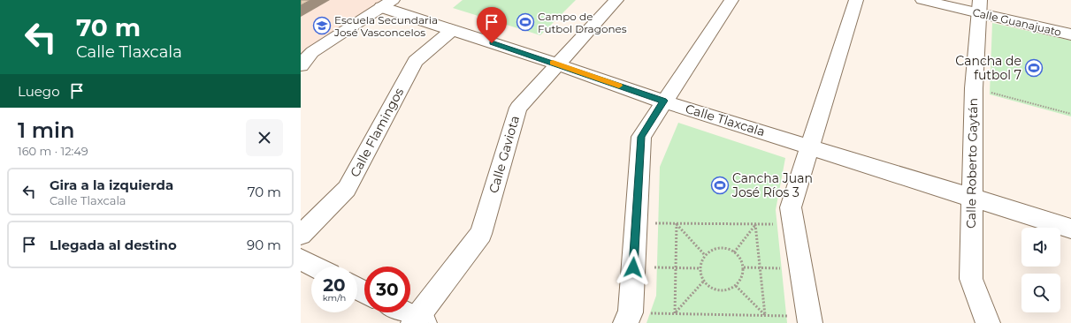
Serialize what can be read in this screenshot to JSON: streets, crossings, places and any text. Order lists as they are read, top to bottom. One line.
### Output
{"streets":{"street":["Calle Guanajuato","Calle Tlaxcala","Calle Flamingos","Calle Gaviota","Calle Roberto Gaytán"]},"crossings":[["Calle Guanajuato","Calle Roberto Gaytán"],["Calle Tlaxcala","Calle Flamingos"],["Calle Tlaxcala","Calle Gaviota"],["Calle Tlaxcala","Calle Roberto Gaytán"]],"places":{"sports":["Campo de Futbol Dragones","Cancha de futbol 7","Cancha Juan José Ríos 3"],"school or university":["Escuela Secundaria José Vasconcelos"]},"page":{"turn":["70 m","Calle Tlaxcala"],"then":"Luego","heading":["1 min","160 m · 12:49"],"list":[{"name":"Gira a la izquierda","note":"Calle Tlaxcala","value":"70 m"},{"name":"Llegada al destino","value":"90 m"}],"speed":"20 km/h","limit":"30"}}
